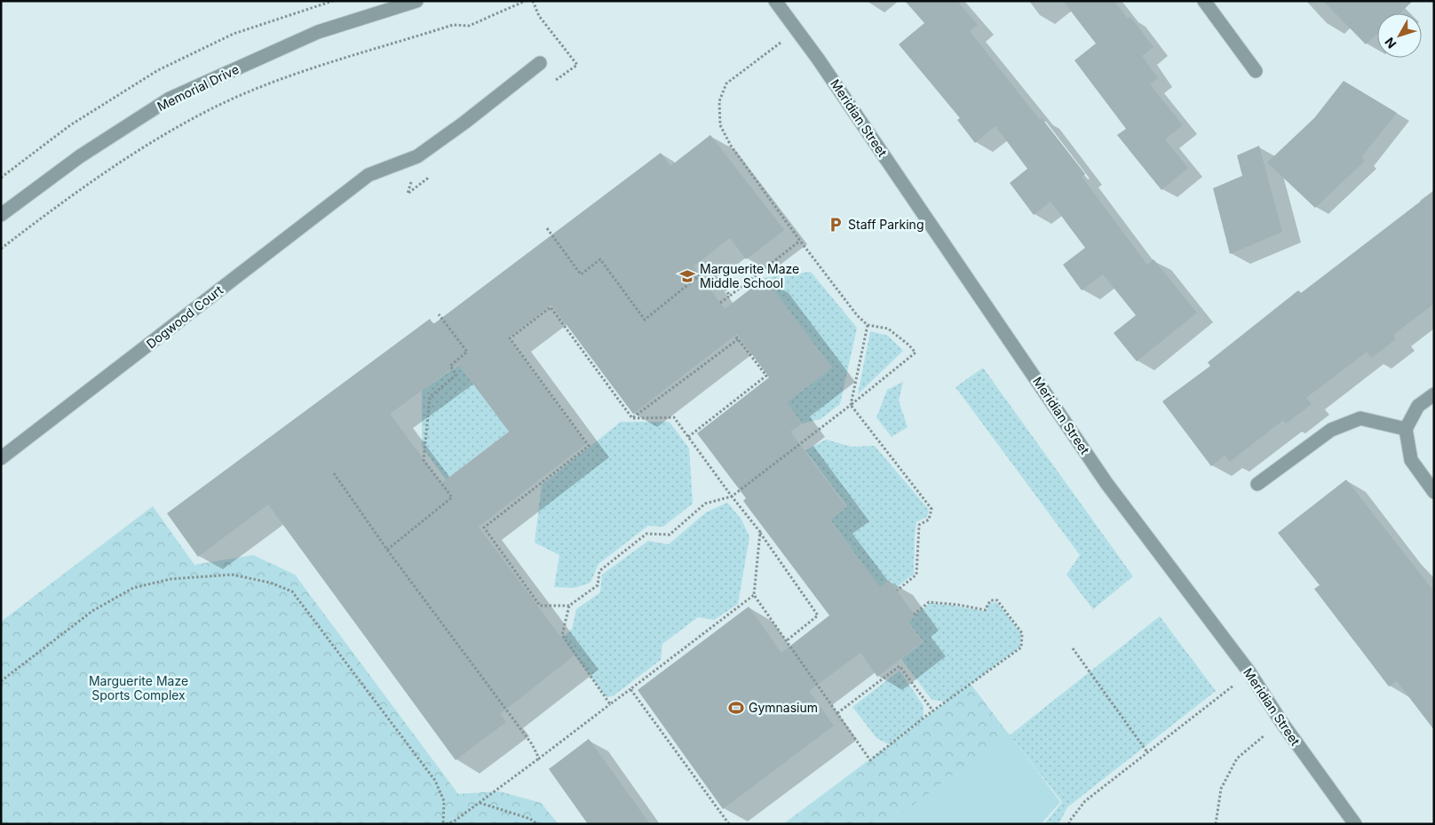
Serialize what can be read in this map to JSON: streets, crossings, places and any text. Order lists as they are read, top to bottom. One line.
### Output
{"streets":{"street":["Memorial Drive","Meridian Street","Dogwood Court"]},"parks":["Marguerite Maze Sports Complex"],"places":{"parking":["Staff Parking"],"school or university":["Marguerite Maze Middle School"],"sports":["Gymnasium"]},"north":"bottom left"}
